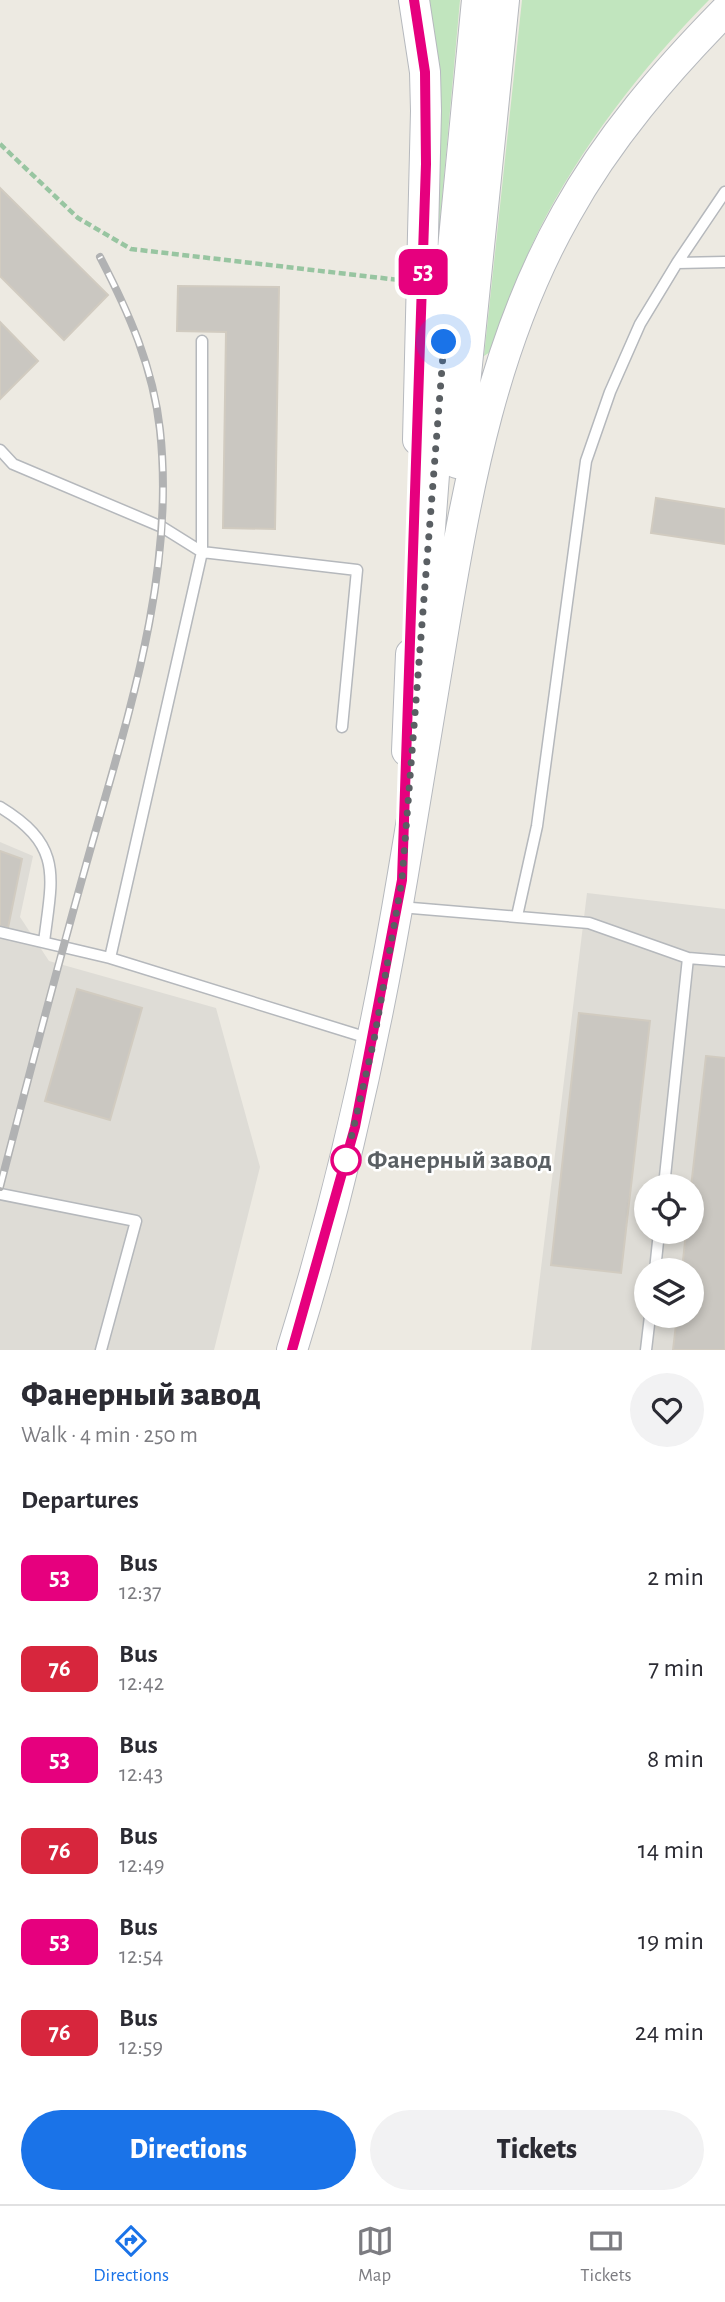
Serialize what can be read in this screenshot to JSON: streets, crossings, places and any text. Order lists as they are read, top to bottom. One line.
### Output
{"places":["Фанерный завод"],"lines":["bus line 53"],"page":{"on_map":"53","heading":[["Фанерный завод","Walk · 4 min · 250 m"],"Departures"],"list":[{"mark":"53","name":"Bus","note":"12:37","value":"2 min"},{"mark":"76","name":"Bus","note":"12:42","value":"7 min"},{"mark":"53","name":"Bus","note":"12:43","value":"8 min"},{"mark":"76","name":"Bus","note":"12:49","value":"14 min"},{"mark":"53","name":"Bus","note":"12:54","value":"19 min"},{"mark":"76","name":"Bus","note":"12:59","value":"24 min"}],"buttons":["Directions","Tickets"],"tabs":["Directions","Map","Tickets"]}}
